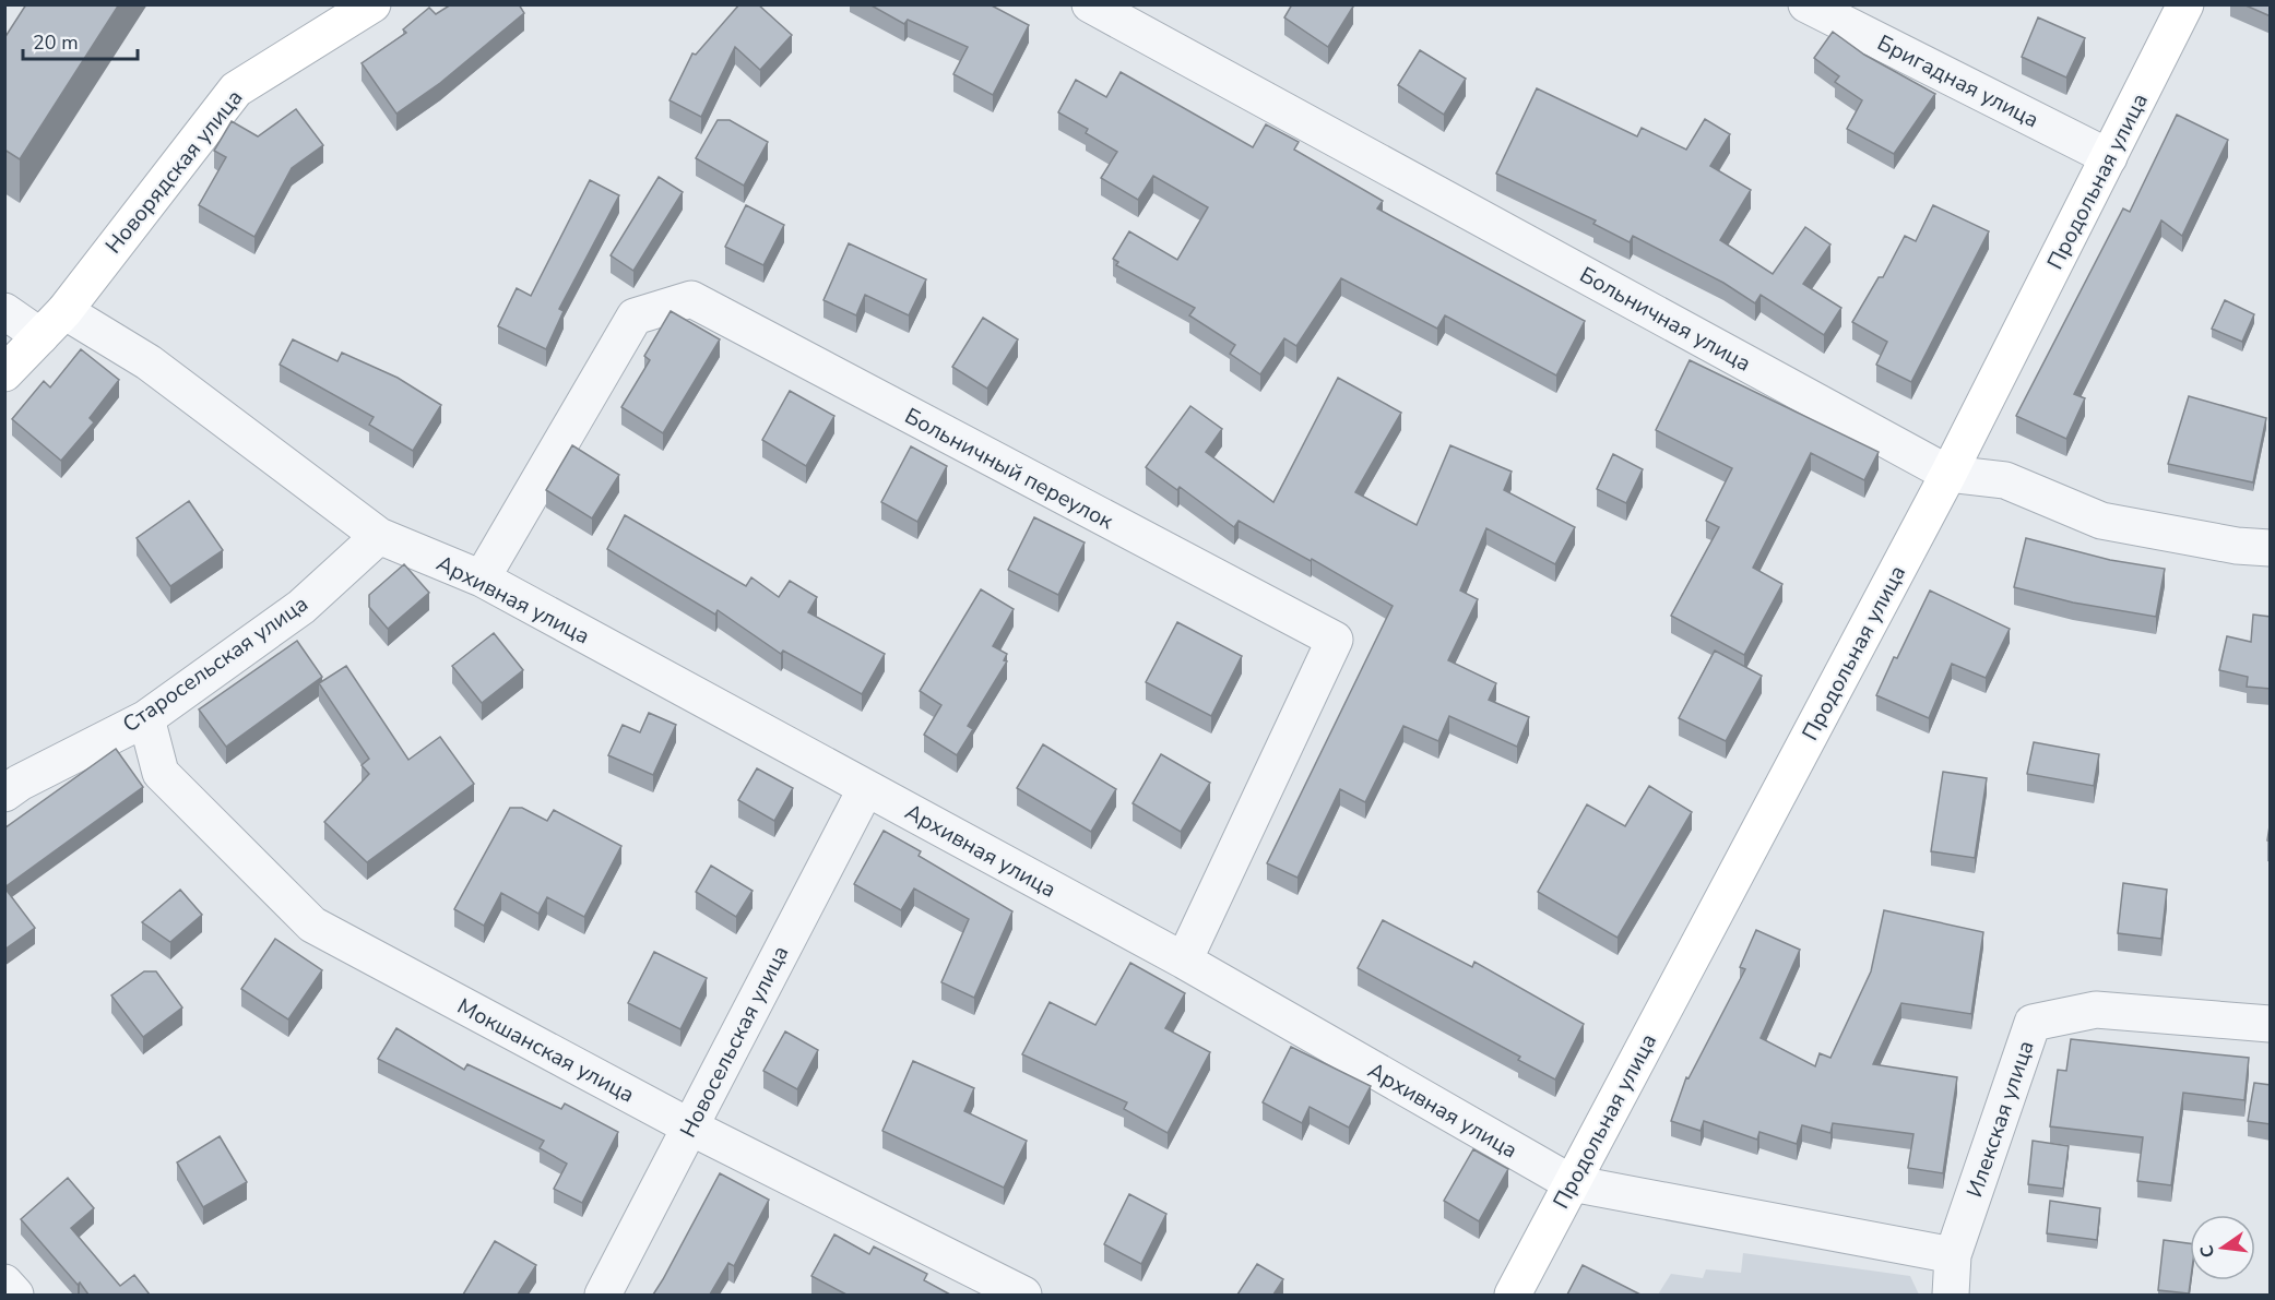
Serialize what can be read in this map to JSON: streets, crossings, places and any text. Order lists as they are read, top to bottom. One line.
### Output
{"streets":{"main road":["Новорядская улица","Продольная улица"],"street":["Бригадная улица","Больничная улица","Больничный переулок","Архивная улица","Старосельская улица","Новосельская улица","Мокшанская улица","Илекская улица"]},"crossings":[["Бригадная улица","Продольная улица"],["Новорядская улица","Архивная улица"],["Продольная улица","Больничная улица"],["Продольная улица","Архивная улица"],["Больничный переулок","Архивная улица"],["Архивная улица","Старосельская улица"],["Архивная улица","Новосельская улица"],["Архивная улица","Илекская улица"],["Старосельская улица","Мокшанская улица"],["Новосельская улица","Мокшанская улица"]],"scale_bar":"20 m","north":"left"}
